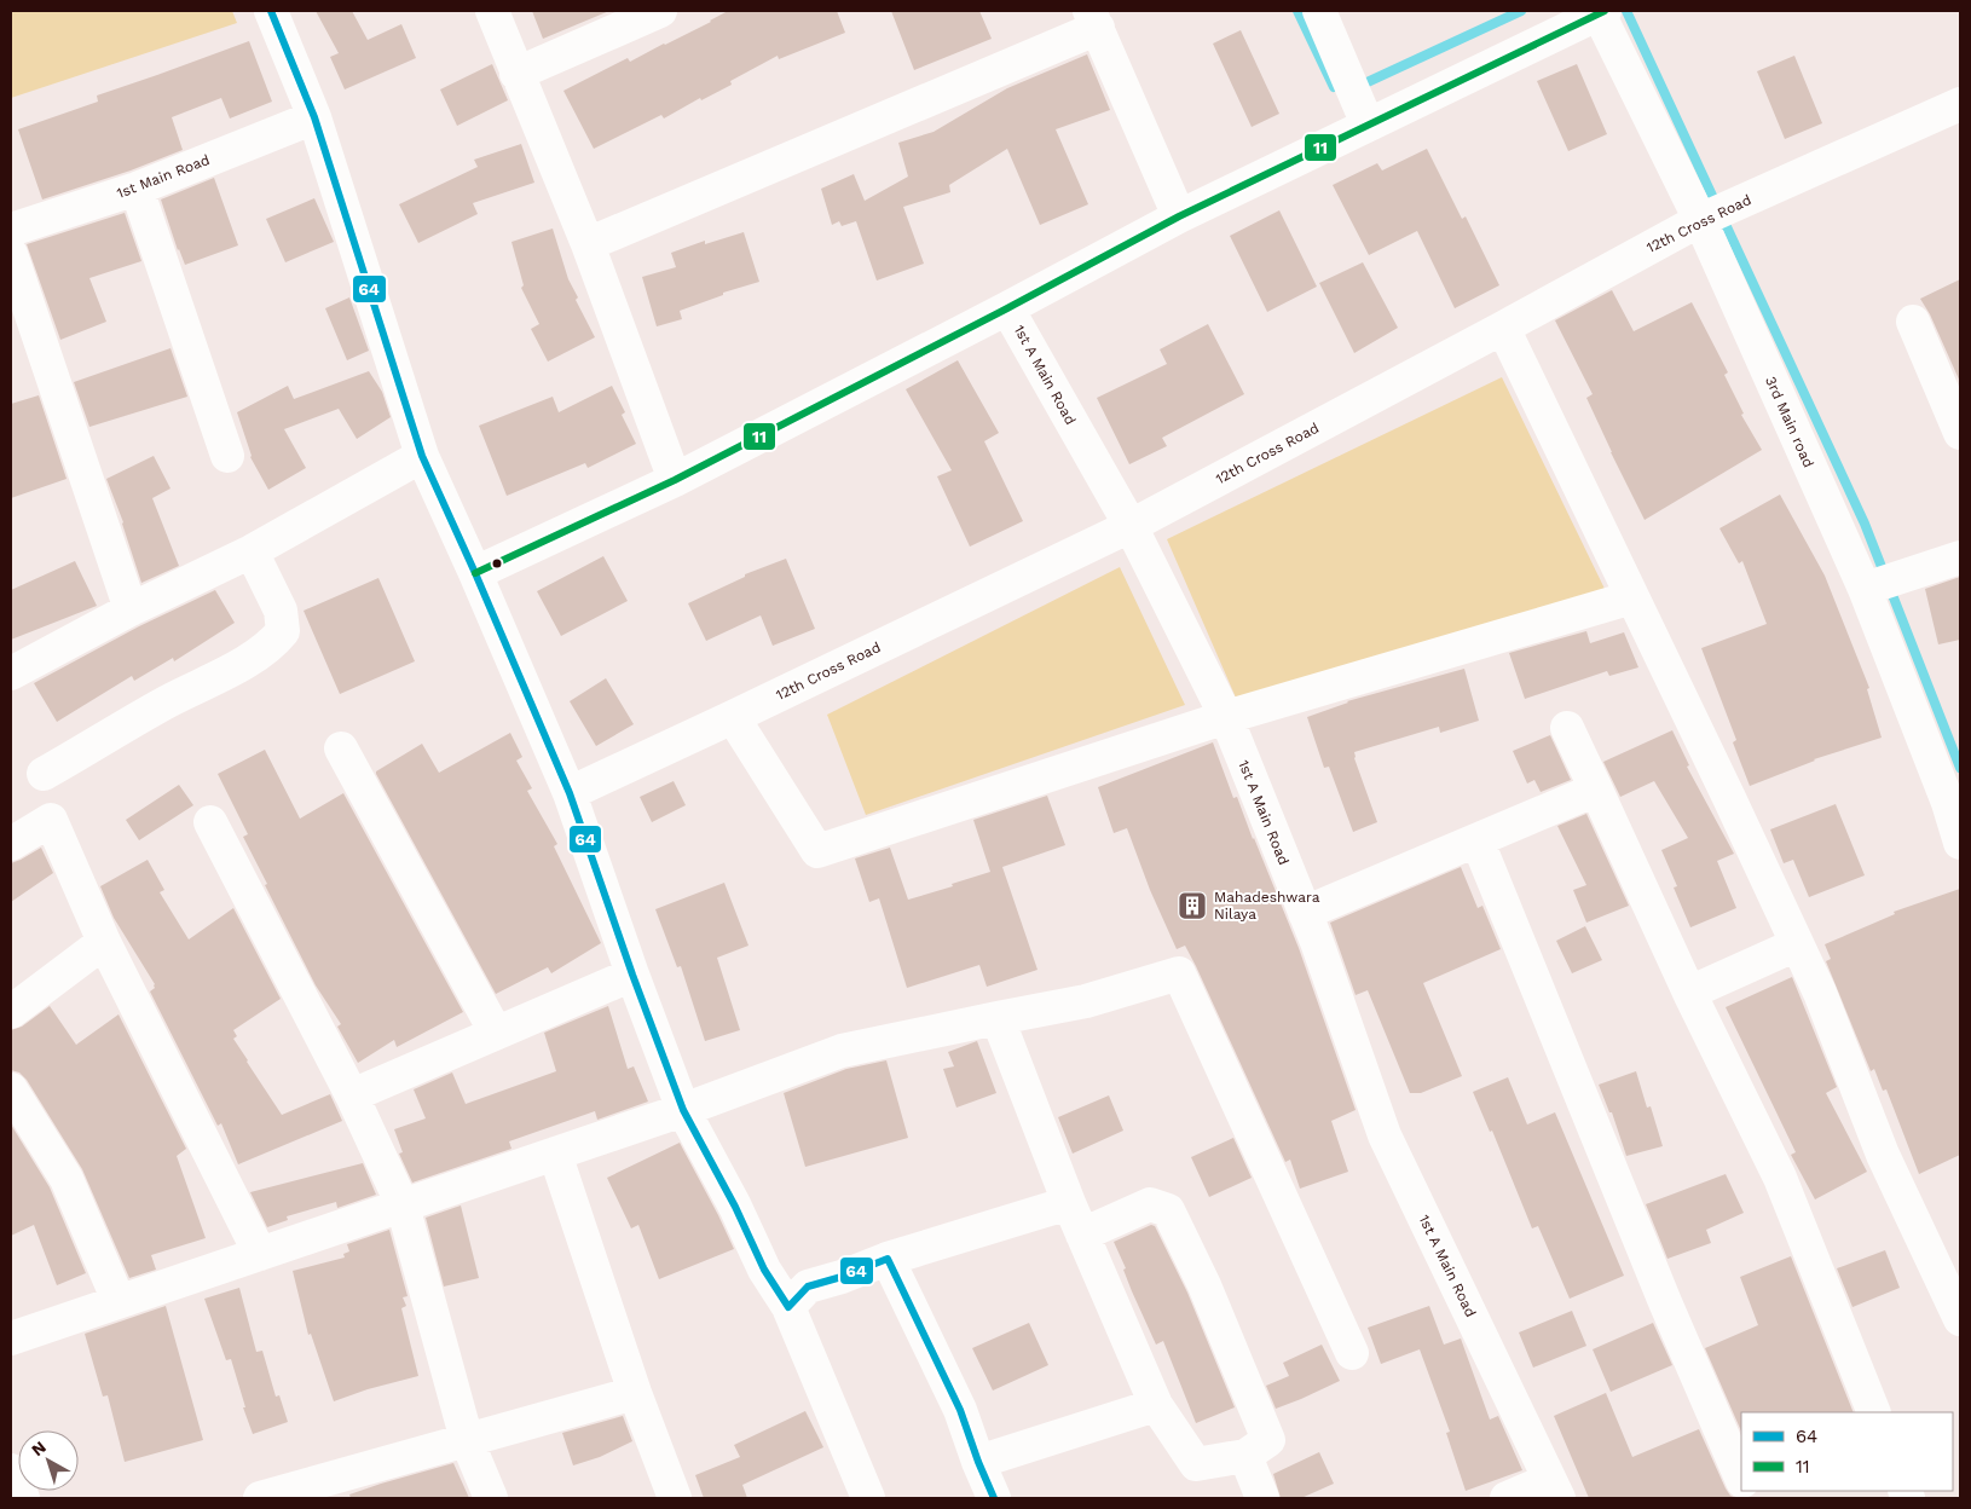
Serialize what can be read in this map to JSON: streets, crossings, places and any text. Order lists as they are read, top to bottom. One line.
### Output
{"streets":{"street":["1st Main Road","12th Cross Road","1st A Main Road","3rd Main road"]},"crossings":[["12th Cross Road","1st A Main Road"],["12th Cross Road","3rd Main road"]],"places":{"building":["Mahadeshwara Nilaya"]},"lines":["transit line 64","transit line 11"],"legend":["64","11"],"north":"top left"}
